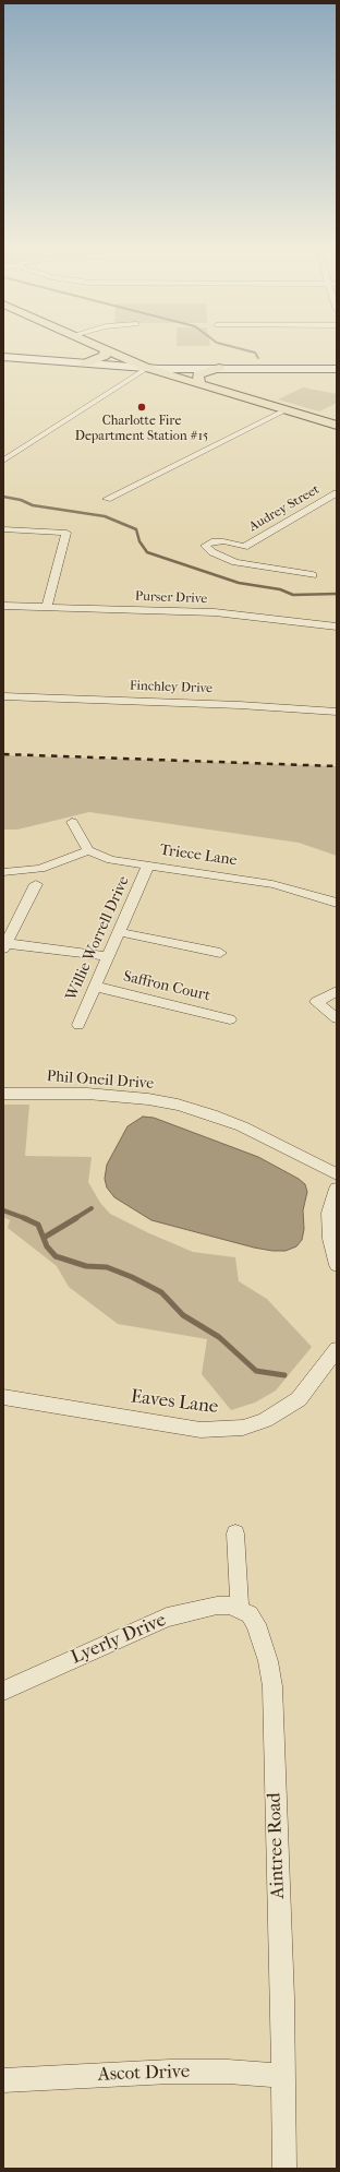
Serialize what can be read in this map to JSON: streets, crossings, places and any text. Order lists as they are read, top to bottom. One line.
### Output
{"streets":{"street":["Audrey Street","Purser Drive","Finchley Drive","Triece Lane","Willie Worrell Drive","Saffron Court","Phil Oneil Drive","Eaves Lane","Lyerly Drive","Aintree Road","Ascot Drive"]},"crossings":[["Triece Lane","Willie Worrell Drive"],["Willie Worrell Drive","Saffron Court"],["Lyerly Drive","Aintree Road"],["Aintree Road","Ascot Drive"]],"places":["Charlotte Fire Department Station #15"]}
